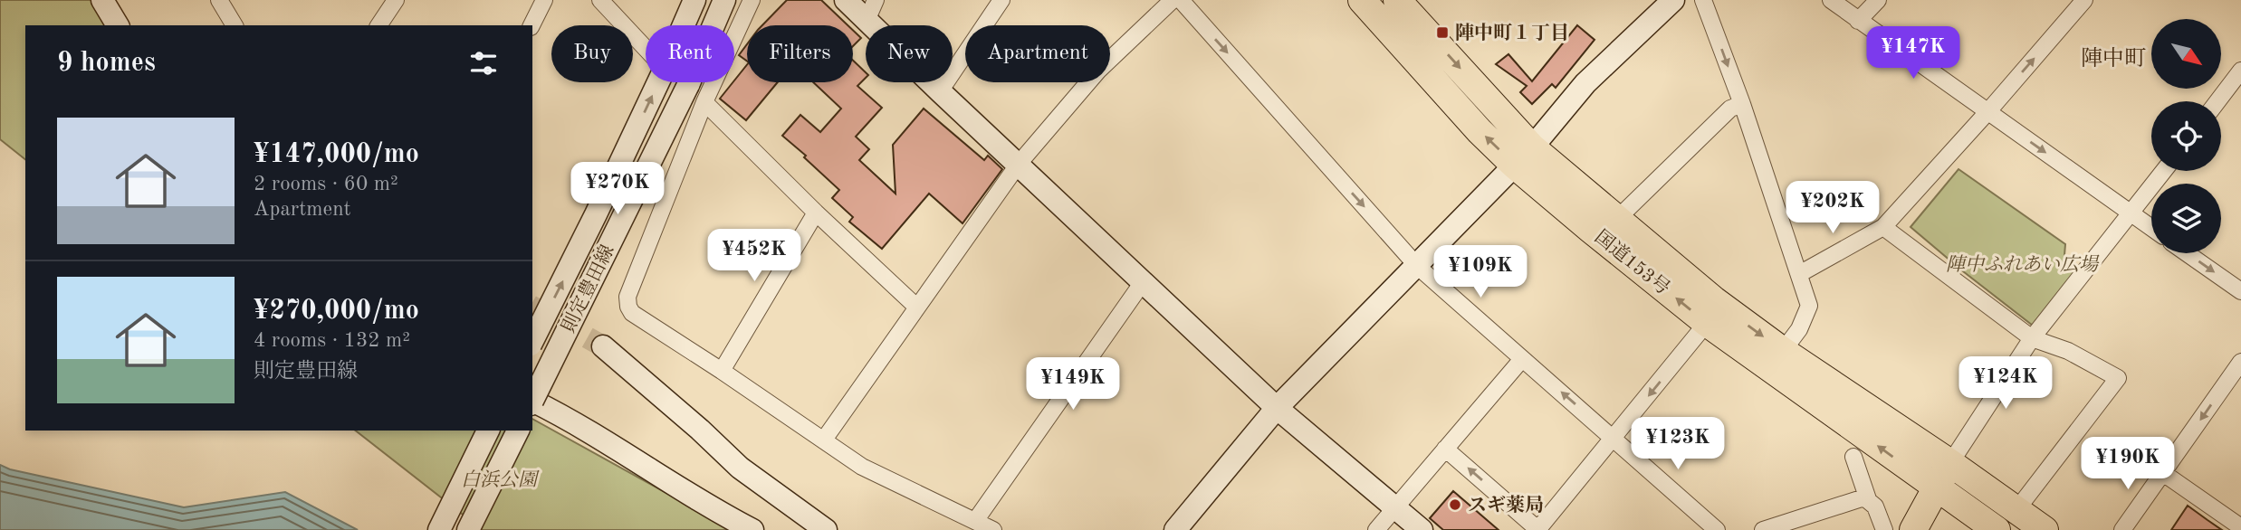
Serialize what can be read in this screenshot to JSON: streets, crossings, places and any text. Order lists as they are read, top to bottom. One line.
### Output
{"streets":{"highway":["国道153号"],"street":["則定豊田線"]},"districts":["陣中町"],"parks":["陣中ふれあい広場","白浜公園"],"places":{"transit":["陣中町１丁目"],"other":["スギ薬局"]},"north":"bottom right","page":{"chip":["Buy","Rent","Filters","New","Apartment"],"heading":"9 homes","price":["¥147K","¥270K","¥202K","¥452K","¥109K","¥124K","¥149K","¥123K","¥190K"],"list":[{"name":"¥147,000/mo","note":"2 rooms · 60 m² · Apartment"},{"name":"¥270,000/mo","note":"4 rooms · 132 m² · 則定豊田線"}]}}
